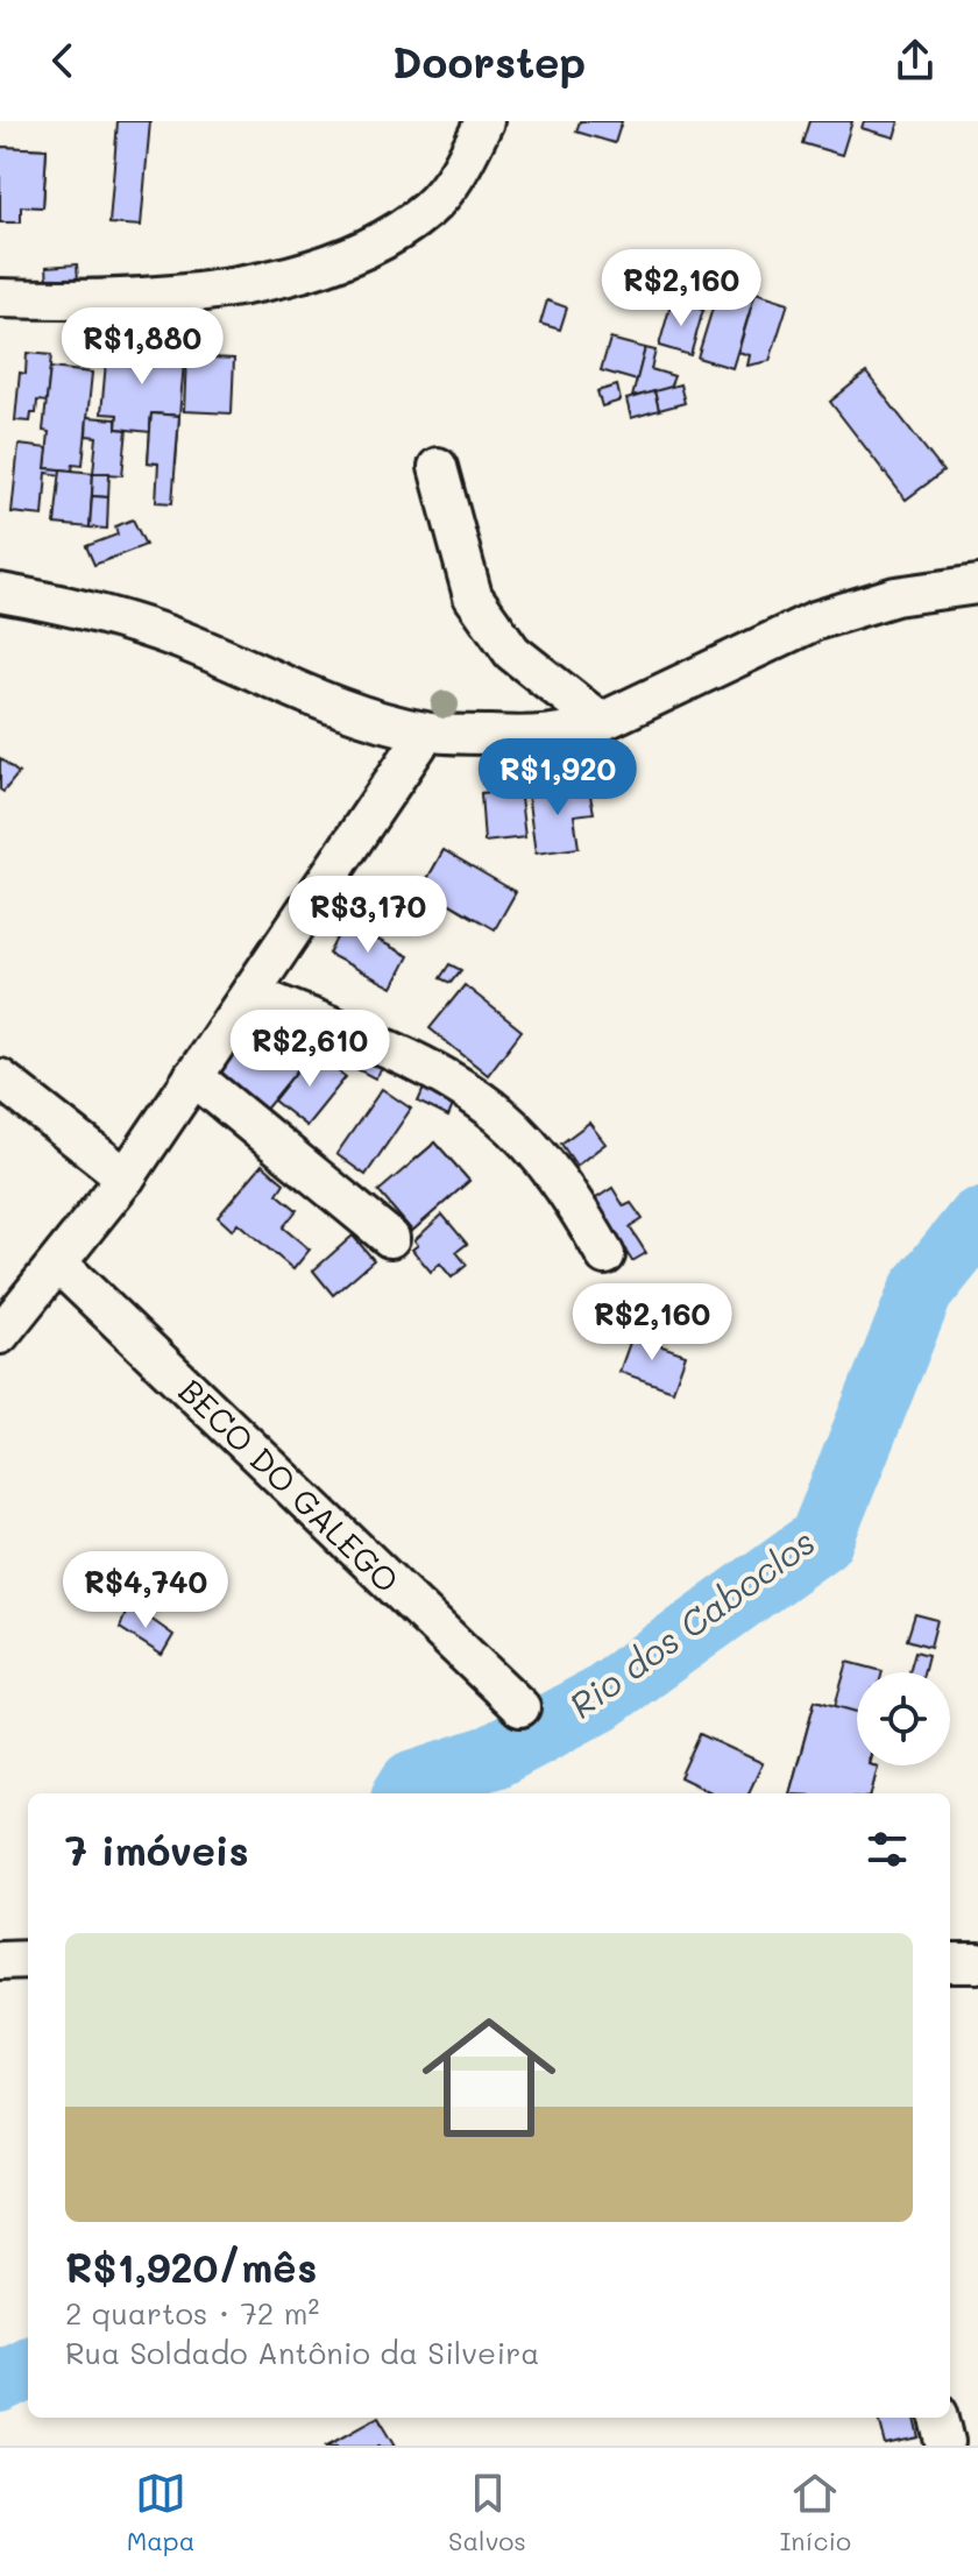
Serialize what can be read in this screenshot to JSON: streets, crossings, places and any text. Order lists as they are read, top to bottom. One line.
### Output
{"streets":{"street":["BECO DO GALEGO"]},"water":["Rio dos Caboclos"],"page":{"header":"Doorstep","price":["R$2,160","R$1,880","R$1,920","R$3,170","R$2,610","R$2,160","R$4,740"],"heading":"7 imóveis","list":[{"name":"R$1,920/mês","note":"2 quartos · 72 m² · Rua Soldado Antônio da Silveira"}],"tabs":["Mapa","Salvos","Início"]}}
